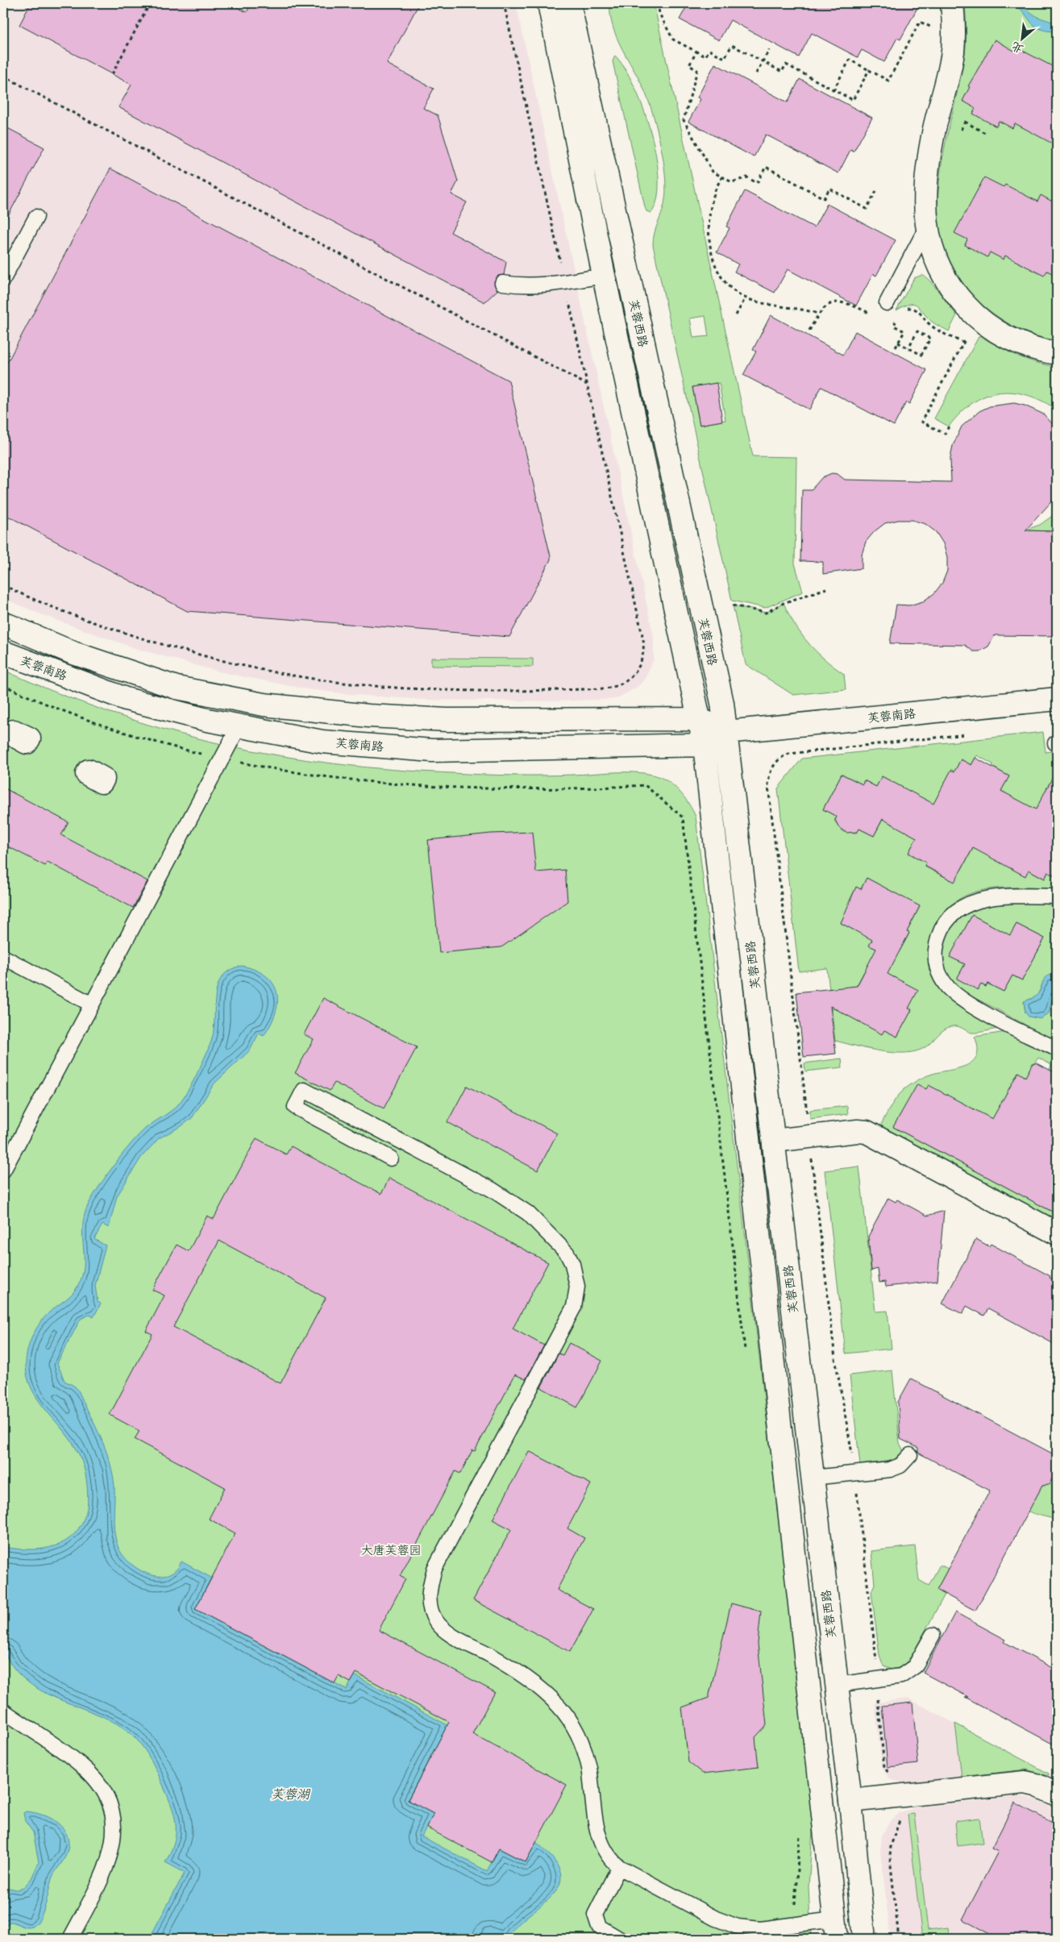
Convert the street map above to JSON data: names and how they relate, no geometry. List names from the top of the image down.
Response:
{
  "streets": {
    "main road": ["芙蓉西路", "芙蓉南路"]
  },
  "crossings": [
    ["芙蓉西路", "芙蓉南路"]
  ],
  "water": ["芙蓉湖"],
  "parks": ["大唐芙蓉园"],
  "north": "bottom left"
}
